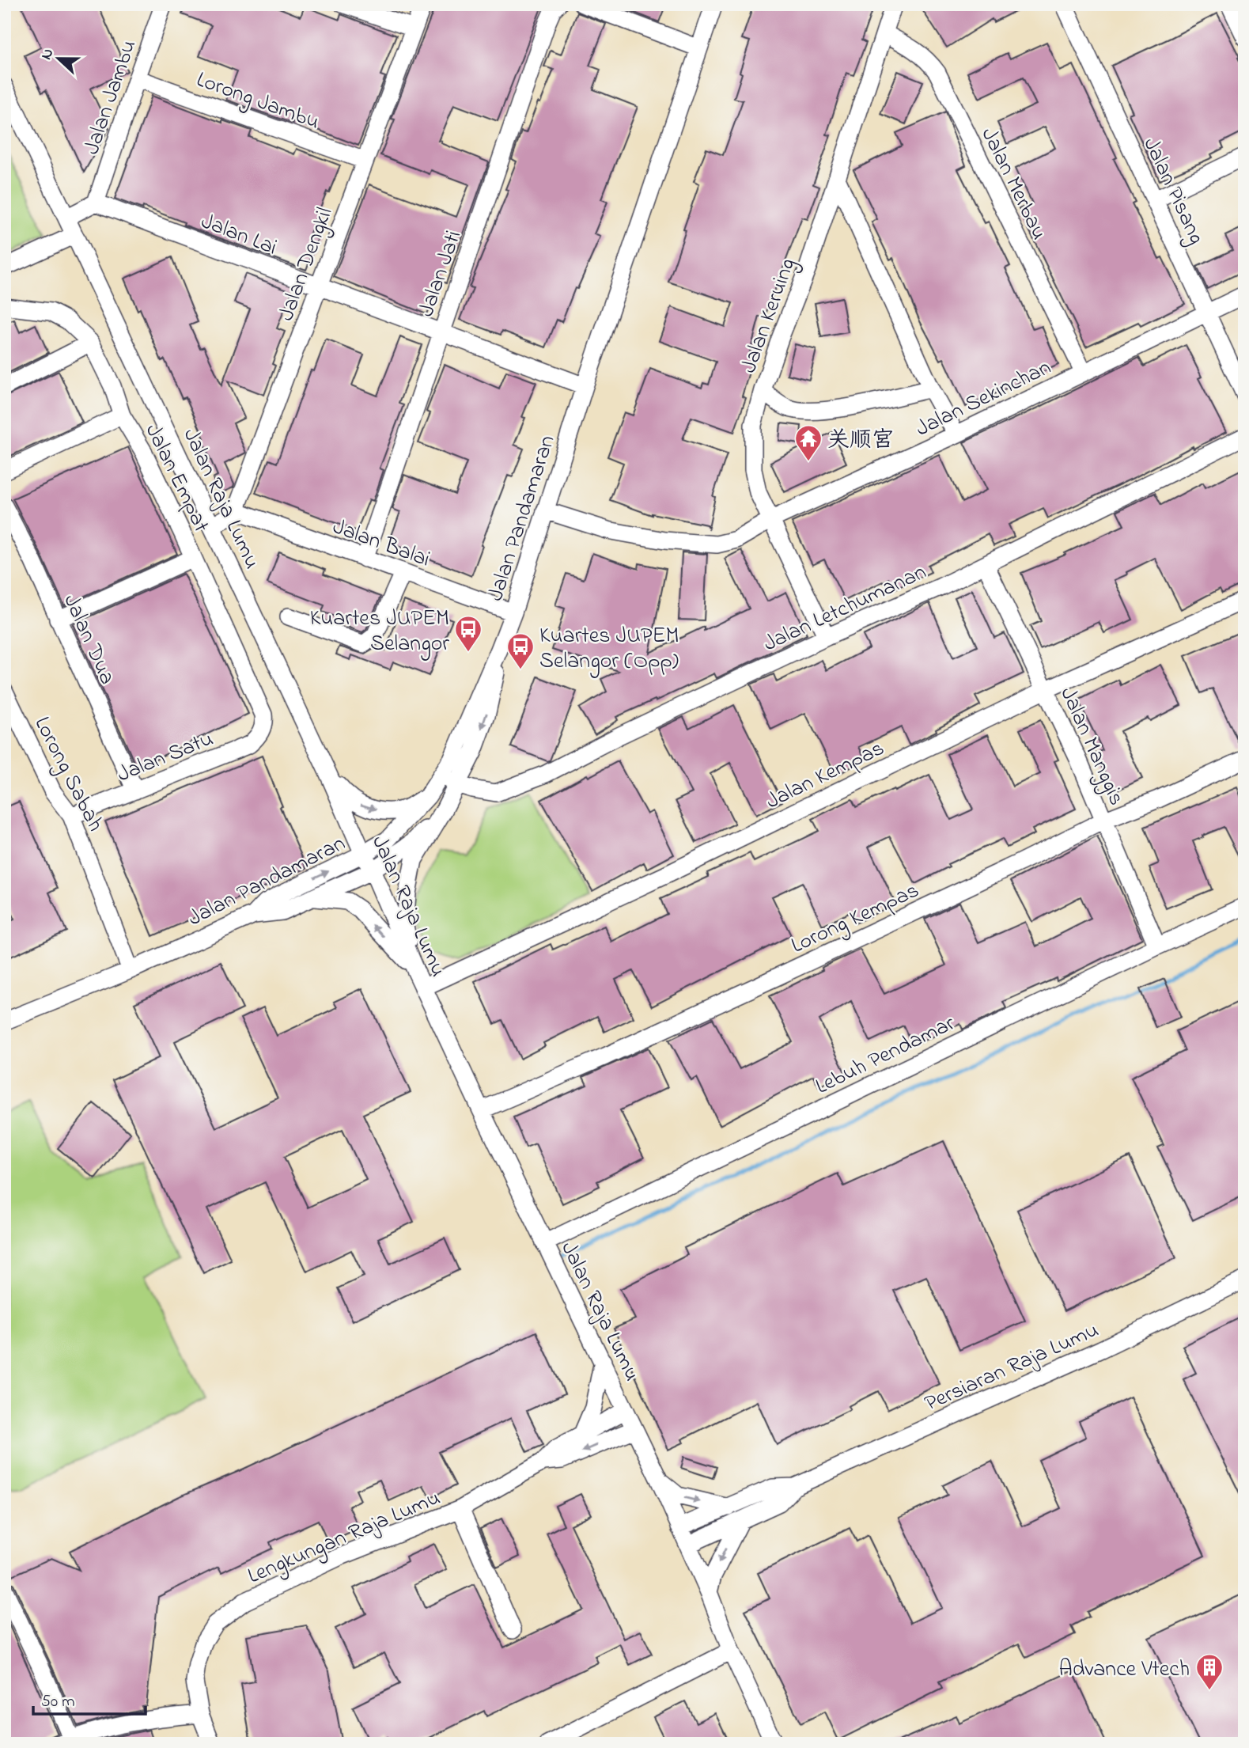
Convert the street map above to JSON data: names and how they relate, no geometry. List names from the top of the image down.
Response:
{
  "streets": {
    "street": [
      "Jalan Jambu",
      "Lorong Jambu",
      "Jalan Merbau",
      "Jalan Pisang",
      "Jalan Lai",
      "Jalan Dengkil",
      "Jalan Jati",
      "Jalan Keruing",
      "Jalan Sekinchan",
      "Jalan Empat",
      "Jalan Raja Lumu",
      "Jalan Pandamaran",
      "Jalan Balai",
      "Jalan Letchumanan",
      "Jalan Dua",
      "Jalan Manggis",
      "Jalan Satu",
      "Lorong Sabah",
      "Jalan Kempas",
      "Lorong Kempas",
      "Lebuh Pendamar",
      "Persiaran Raja Lumu",
      "Lengkungan Raja Lumu"
    ]
  },
  "crossings": [
    ["Jalan Jambu", "Lorong Jambu"],
    ["Jalan Jambu", "Jalan Lai"],
    ["Lorong Jambu", "Jalan Dengkil"],
    ["Jalan Merbau", "Jalan Keruing"],
    ["Jalan Merbau", "Jalan Sekinchan"],
    ["Jalan Pisang", "Jalan Sekinchan"],
    ["Jalan Lai", "Jalan Dengkil"],
    ["Jalan Lai", "Jalan Jati"],
    ["Jalan Lai", "Jalan Pandamaran"],
    ["Jalan Dengkil", "Jalan Balai"],
    ["Jalan Jati", "Jalan Balai"],
    ["Jalan Keruing", "Jalan Sekinchan"],
    ["Jalan Keruing", "Jalan Letchumanan"],
    ["Jalan Sekinchan", "Jalan Pandamaran"],
    ["Jalan Empat", "Jalan Satu"],
    ["Jalan Raja Lumu", "Jalan Pandamaran"],
    ["Jalan Raja Lumu", "Jalan Kempas"],
    ["Jalan Raja Lumu", "Lorong Kempas"],
    ["Jalan Raja Lumu", "Lebuh Pendamar"],
    ["Jalan Raja Lumu", "Persiaran Raja Lumu"],
    ["Jalan Raja Lumu", "Lengkungan Raja Lumu"],
    ["Jalan Pandamaran", "Jalan Balai"],
    ["Jalan Pandamaran", "Jalan Letchumanan"],
    ["Jalan Pandamaran", "Lorong Sabah"],
    ["Jalan Letchumanan", "Jalan Manggis"],
    ["Jalan Dua", "Jalan Satu"],
    ["Jalan Manggis", "Jalan Kempas"],
    ["Jalan Manggis", "Lorong Kempas"],
    ["Jalan Manggis", "Lebuh Pendamar"],
    ["Jalan Satu", "Lorong Sabah"]
  ],
  "places": {
    "temple": ["关顺宫"],
    "bus stop": ["Kuartes JUPEM Selangor", "Kuartes JUPEM Selangor (Opp)"],
    "building": ["Advance Vtech"]
  },
  "scale_bar": "50 m",
  "north": "left"
}
